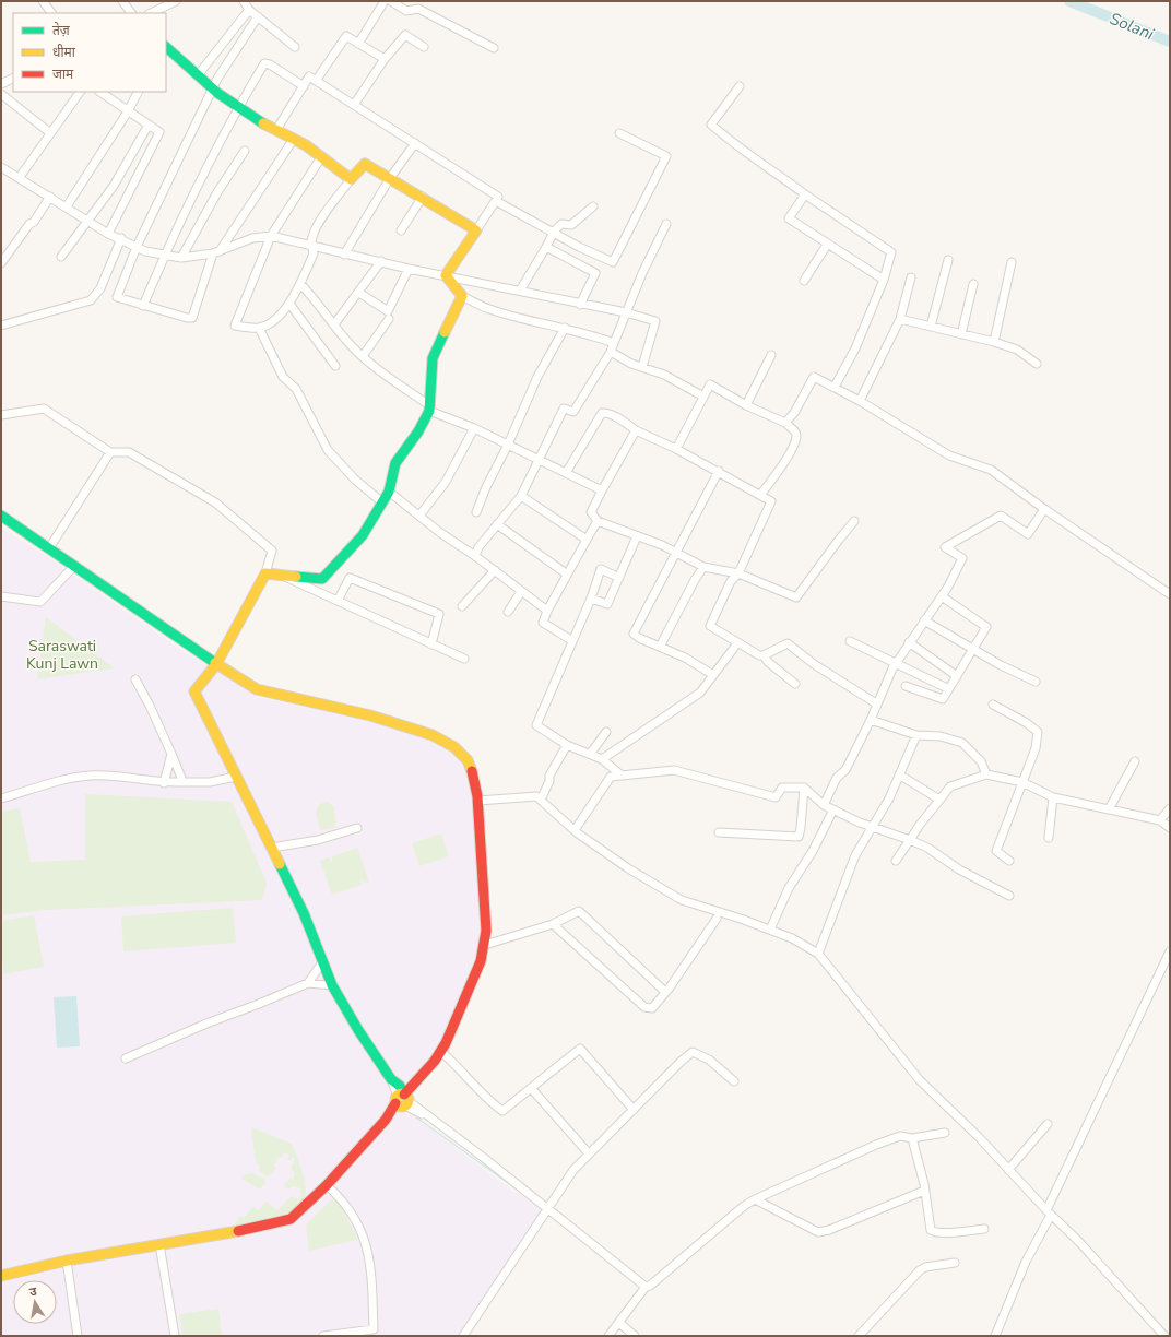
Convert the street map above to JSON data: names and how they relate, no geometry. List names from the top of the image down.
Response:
{
  "water": ["Solani"],
  "parks": ["Saraswati Kunj Lawn"],
  "legend": ["तेज़", "धीमा", "जाम"],
  "north": "top"
}
